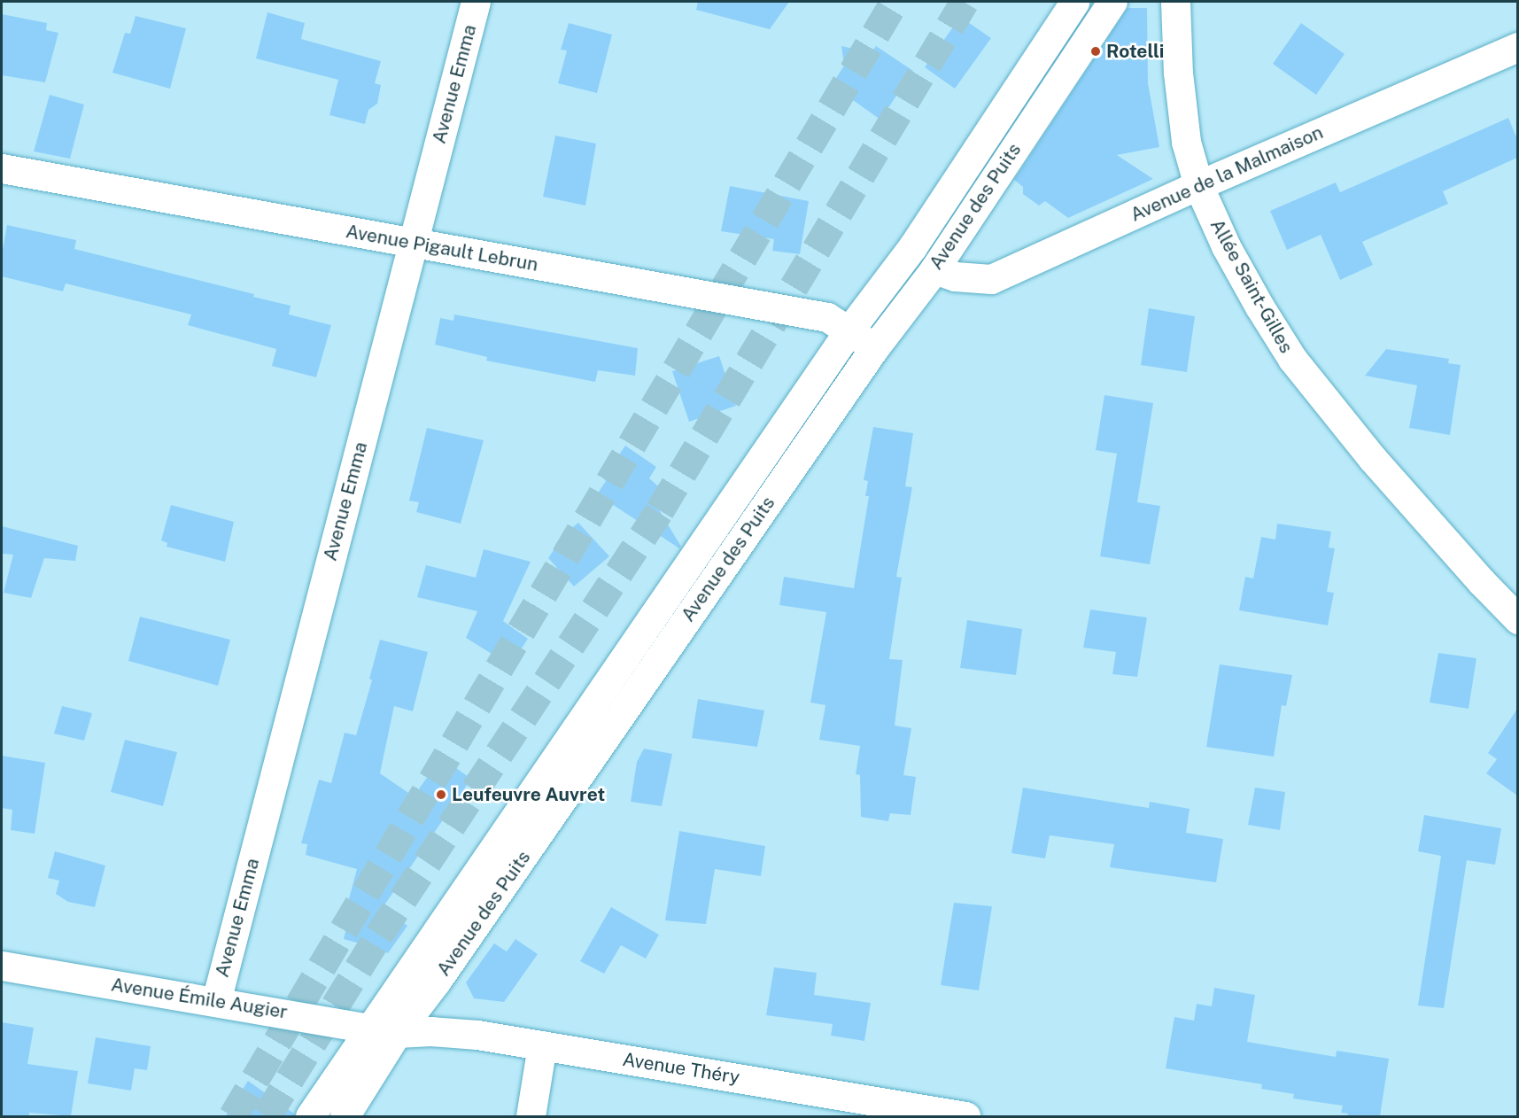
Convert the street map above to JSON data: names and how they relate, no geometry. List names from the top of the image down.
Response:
{
  "streets": {
    "street": [
      "Avenue Emma",
      "Avenue de la Malmaison",
      "Avenue des Puits",
      "Avenue Pigault Lebrun",
      "Allée Saint-Gilles",
      "Avenue Émile Augier",
      "Avenue Théry"
    ]
  },
  "crossings": [
    ["Avenue Emma", "Avenue Pigault Lebrun"],
    ["Avenue Emma", "Avenue Émile Augier"],
    ["Avenue de la Malmaison", "Avenue des Puits"],
    ["Avenue de la Malmaison", "Allée Saint-Gilles"],
    ["Avenue des Puits", "Avenue Pigault Lebrun"],
    ["Avenue des Puits", "Avenue Émile Augier"],
    ["Avenue des Puits", "Avenue Théry"],
    ["Avenue Émile Augier", "Avenue Théry"]
  ],
  "places": ["Rotelli", "Leufeuvre Auvret"]
}
